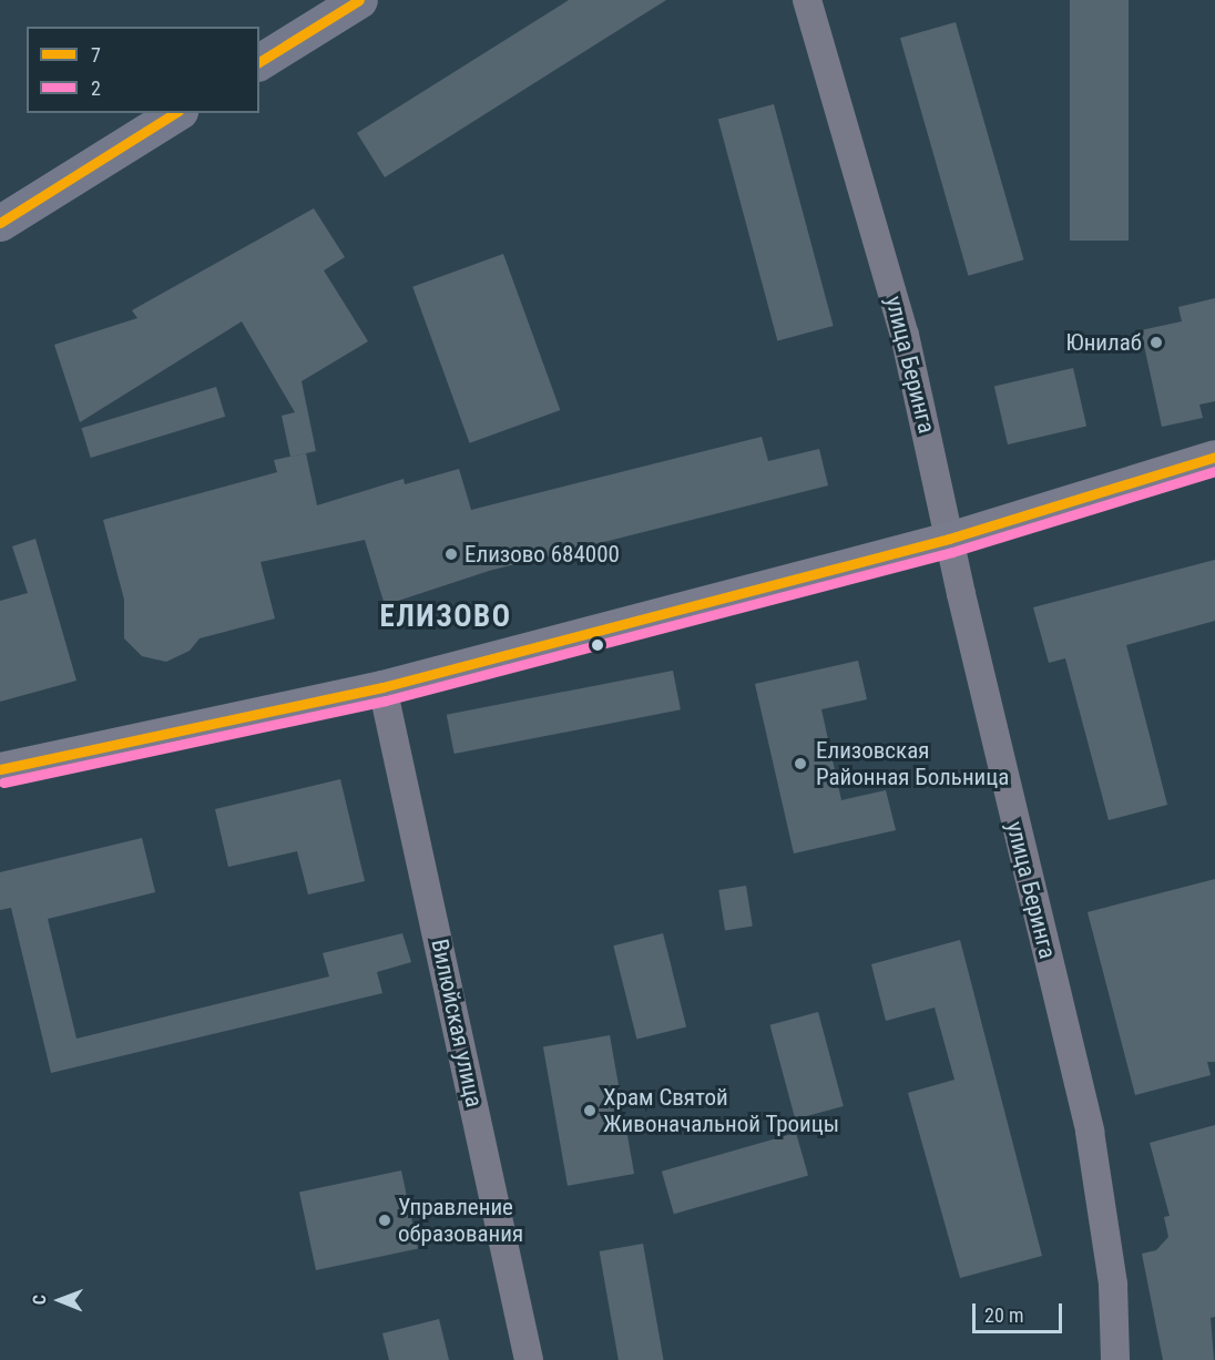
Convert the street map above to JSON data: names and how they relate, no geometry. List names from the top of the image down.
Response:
{
  "streets": {
    "street": ["улица Беринга", "Вилюйская улица"]
  },
  "districts": ["ЕЛИЗОВО"],
  "places": [
    "Юнилаб",
    "Елизово 684000",
    "Елизовская Районная Больница",
    "Храм Святой Живоначальной Троицы",
    "Управление образования"
  ],
  "lines": ["transit line 7", "transit line 2"],
  "legend": ["7", "2"],
  "scale_bar": "20 m",
  "north": "left"
}
